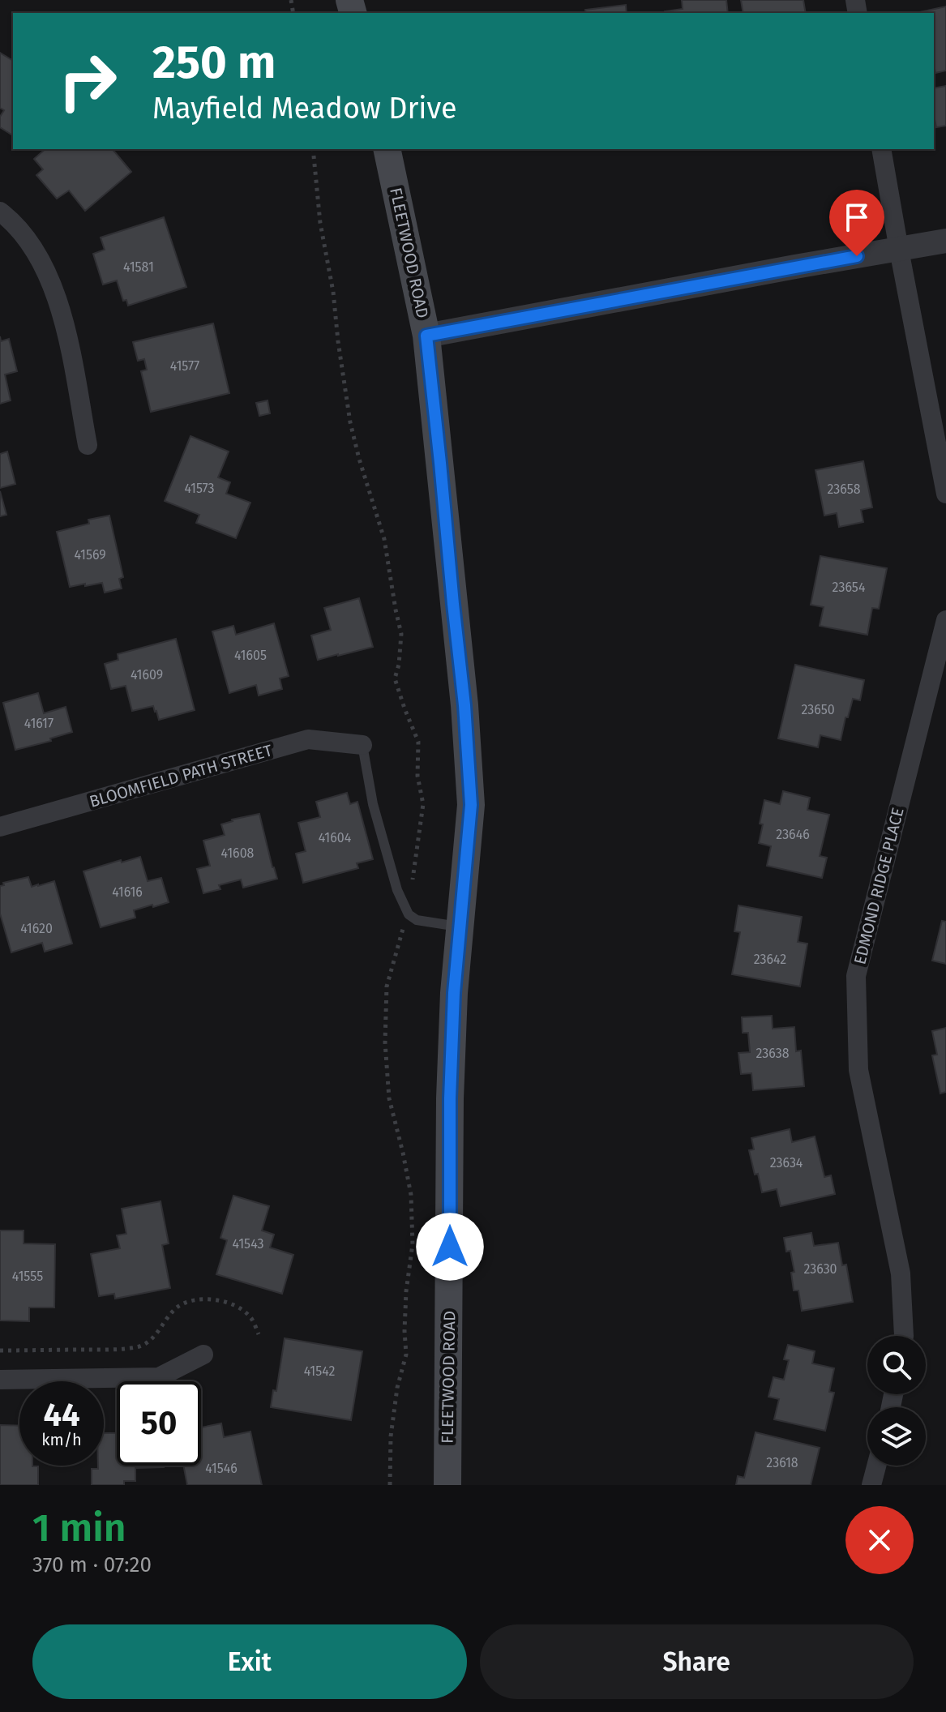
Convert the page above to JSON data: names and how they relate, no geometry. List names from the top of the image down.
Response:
{
  "streets": {
    "main road": ["FLEETWOOD ROAD"],
    "street": ["BLOOMFIELD PATH STREET", "EDMOND RIDGE PLACE"]
  },
  "house_numbers": [
    "41581",
    "41577",
    "41573",
    "23658",
    "41569",
    "23654",
    "41605",
    "41609",
    "23650",
    "41617",
    "23646",
    "41604",
    "41608",
    "41616",
    "41620",
    "23642",
    "23638",
    "23634",
    "41543",
    "23630",
    "41555",
    "41542",
    "23618",
    "41546"
  ],
  "page": {
    "turn": ["250 m", "Mayfield Meadow Drive"],
    "speed": "44 km/h",
    "limit": "50",
    "heading": ["1 min", "370 m · 07:20"],
    "buttons": ["Exit", "Share"]
  }
}
